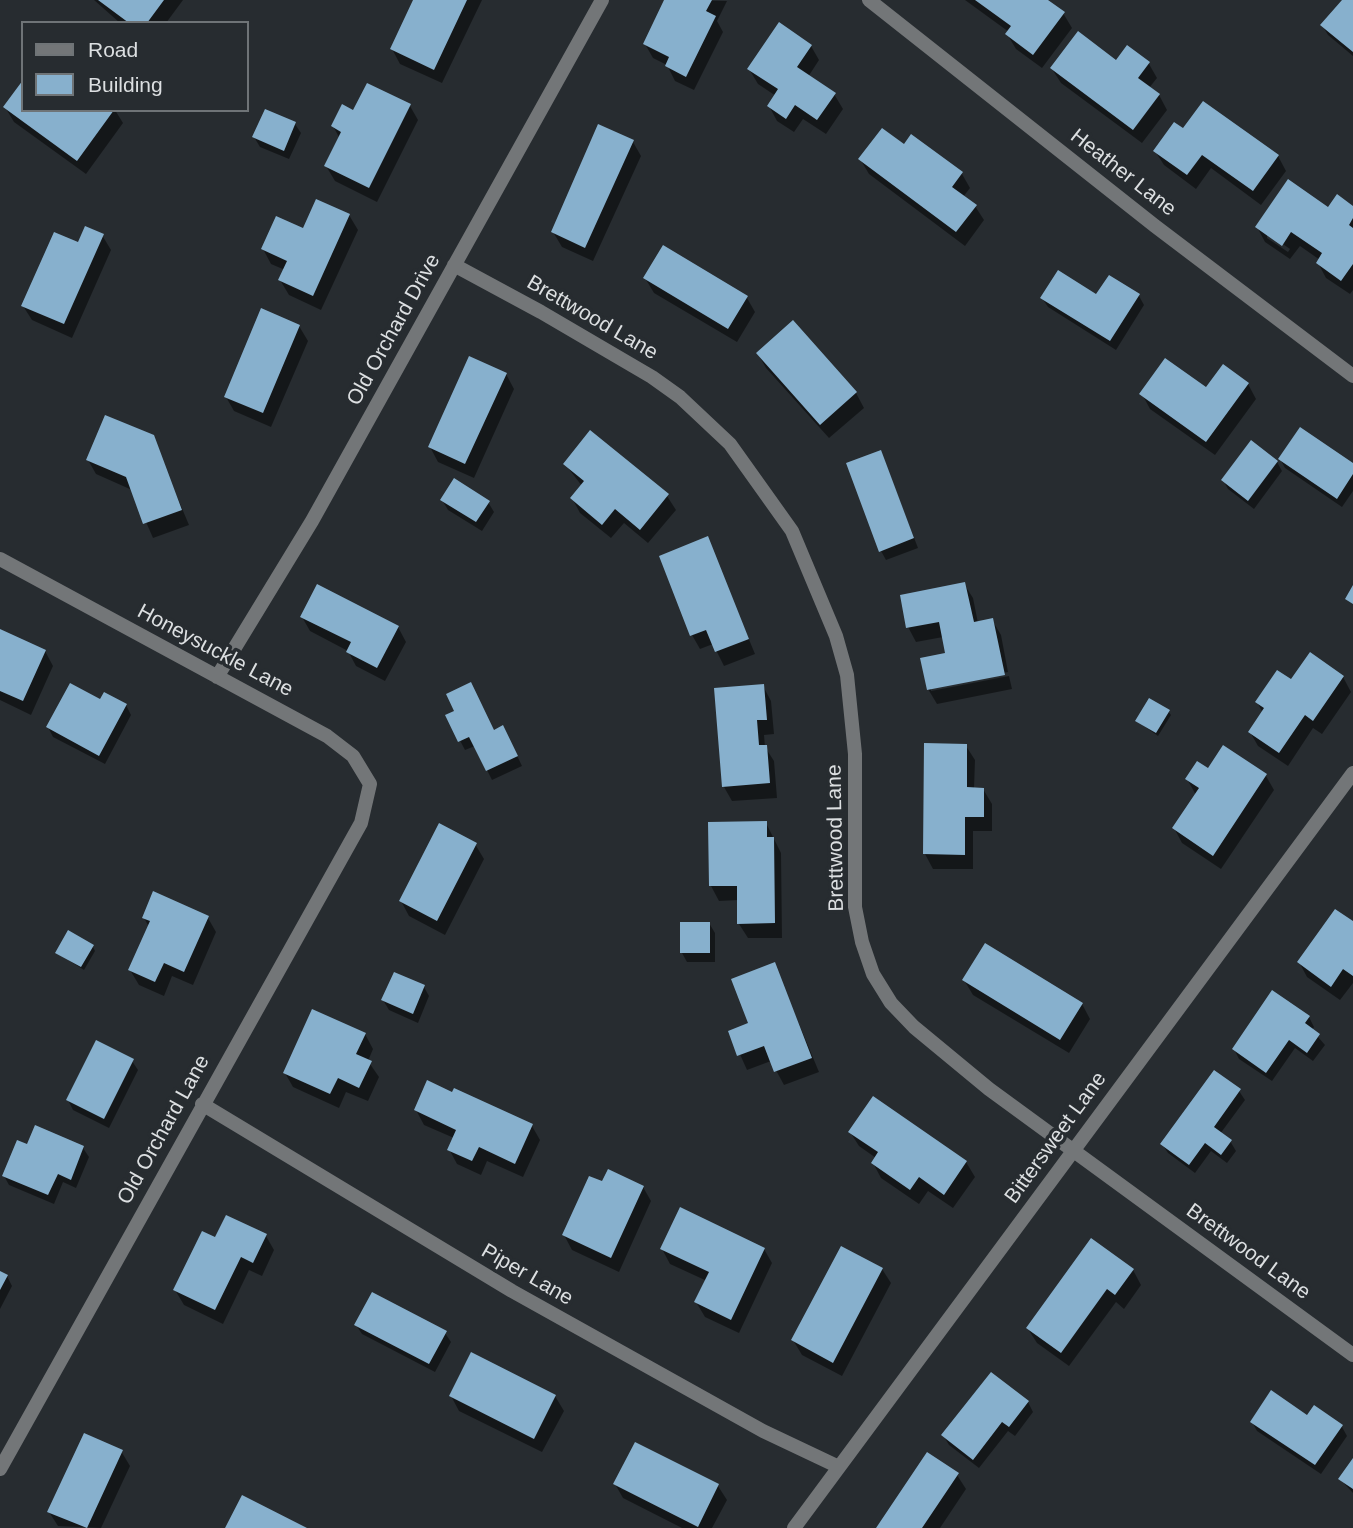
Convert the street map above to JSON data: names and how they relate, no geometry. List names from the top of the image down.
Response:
{
  "streets": {
    "street": [
      "Heather Lane",
      "Brettwood Lane",
      "Old Orchard Drive",
      "Honeysuckle Lane",
      "Old Orchard Lane",
      "Bittersweet Lane",
      "Piper Lane"
    ]
  },
  "crossings": [
    ["Brettwood Lane", "Old Orchard Drive"],
    ["Brettwood Lane", "Bittersweet Lane"],
    ["Old Orchard Drive", "Honeysuckle Lane"],
    ["Honeysuckle Lane", "Old Orchard Lane"],
    ["Old Orchard Lane", "Piper Lane"],
    ["Bittersweet Lane", "Piper Lane"]
  ],
  "legend": ["Road", "Building"]
}
